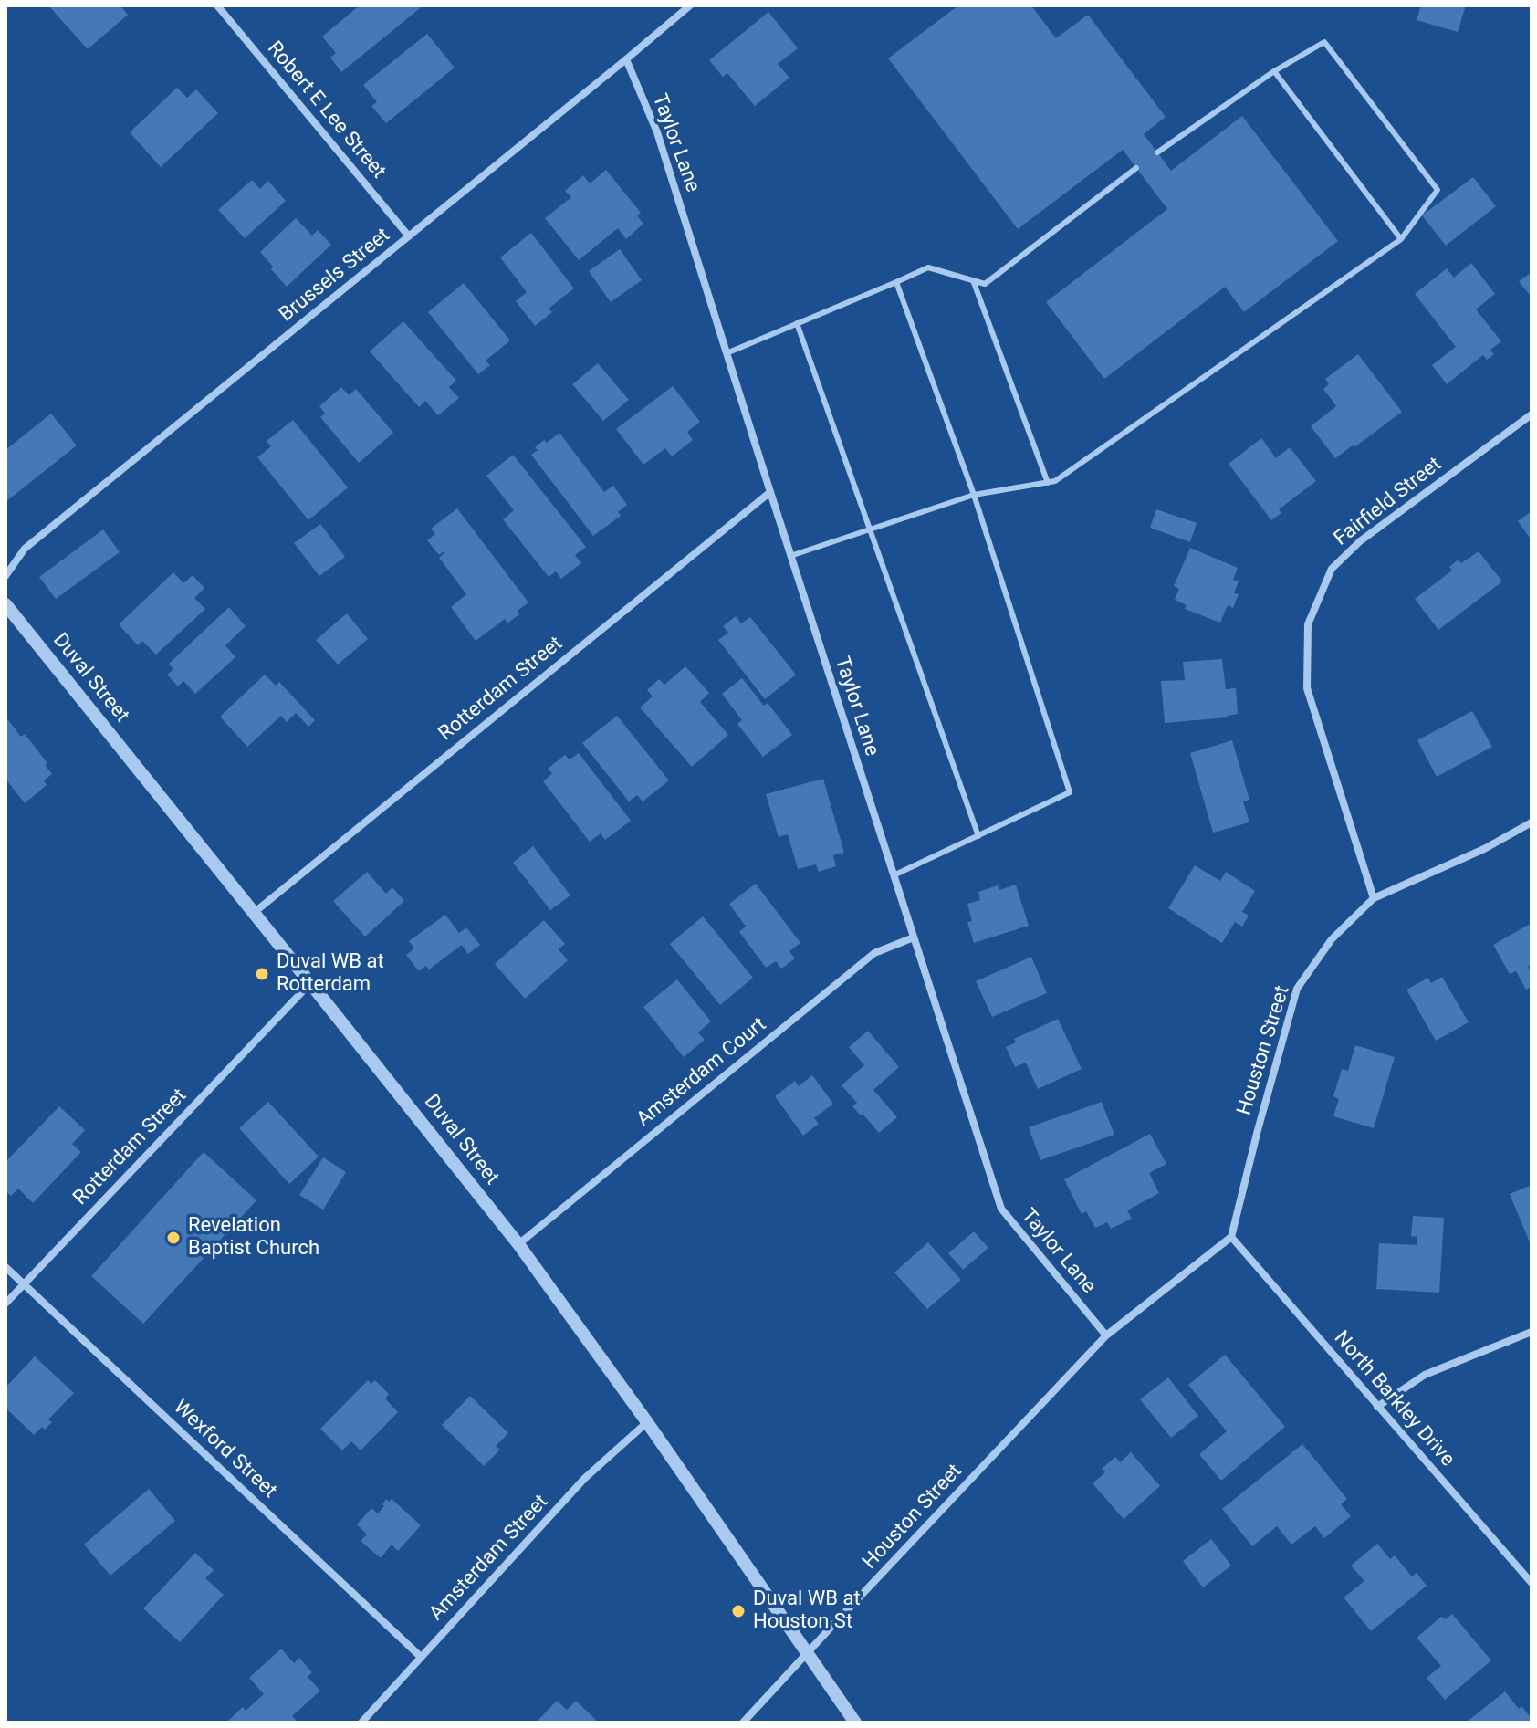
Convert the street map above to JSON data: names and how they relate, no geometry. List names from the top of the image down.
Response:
{
  "streets": {
    "street": [
      "Robert E Lee Street",
      "Taylor Lane",
      "Brussels Street",
      "Fairfield Street",
      "Duval Street",
      "Rotterdam Street",
      "Houston Street",
      "Amsterdam Court",
      "North Barkley Drive",
      "Wexford Street",
      "Amsterdam Street"
    ]
  },
  "crossings": [
    ["Robert E Lee Street", "Brussels Street"],
    ["Taylor Lane", "Brussels Street"],
    ["Taylor Lane", "Rotterdam Street"],
    ["Taylor Lane", "Houston Street"],
    ["Taylor Lane", "Amsterdam Court"],
    ["Fairfield Street", "Houston Street"],
    ["Duval Street", "Rotterdam Street"],
    ["Duval Street", "Houston Street"],
    ["Duval Street", "Amsterdam Court"],
    ["Duval Street", "Amsterdam Street"],
    ["Rotterdam Street", "Wexford Street"],
    ["Houston Street", "North Barkley Drive"],
    ["Wexford Street", "Amsterdam Street"]
  ],
  "places": ["Duval WB at Rotterdam", "Revelation Baptist Church", "Duval WB at Houston St"]
}
